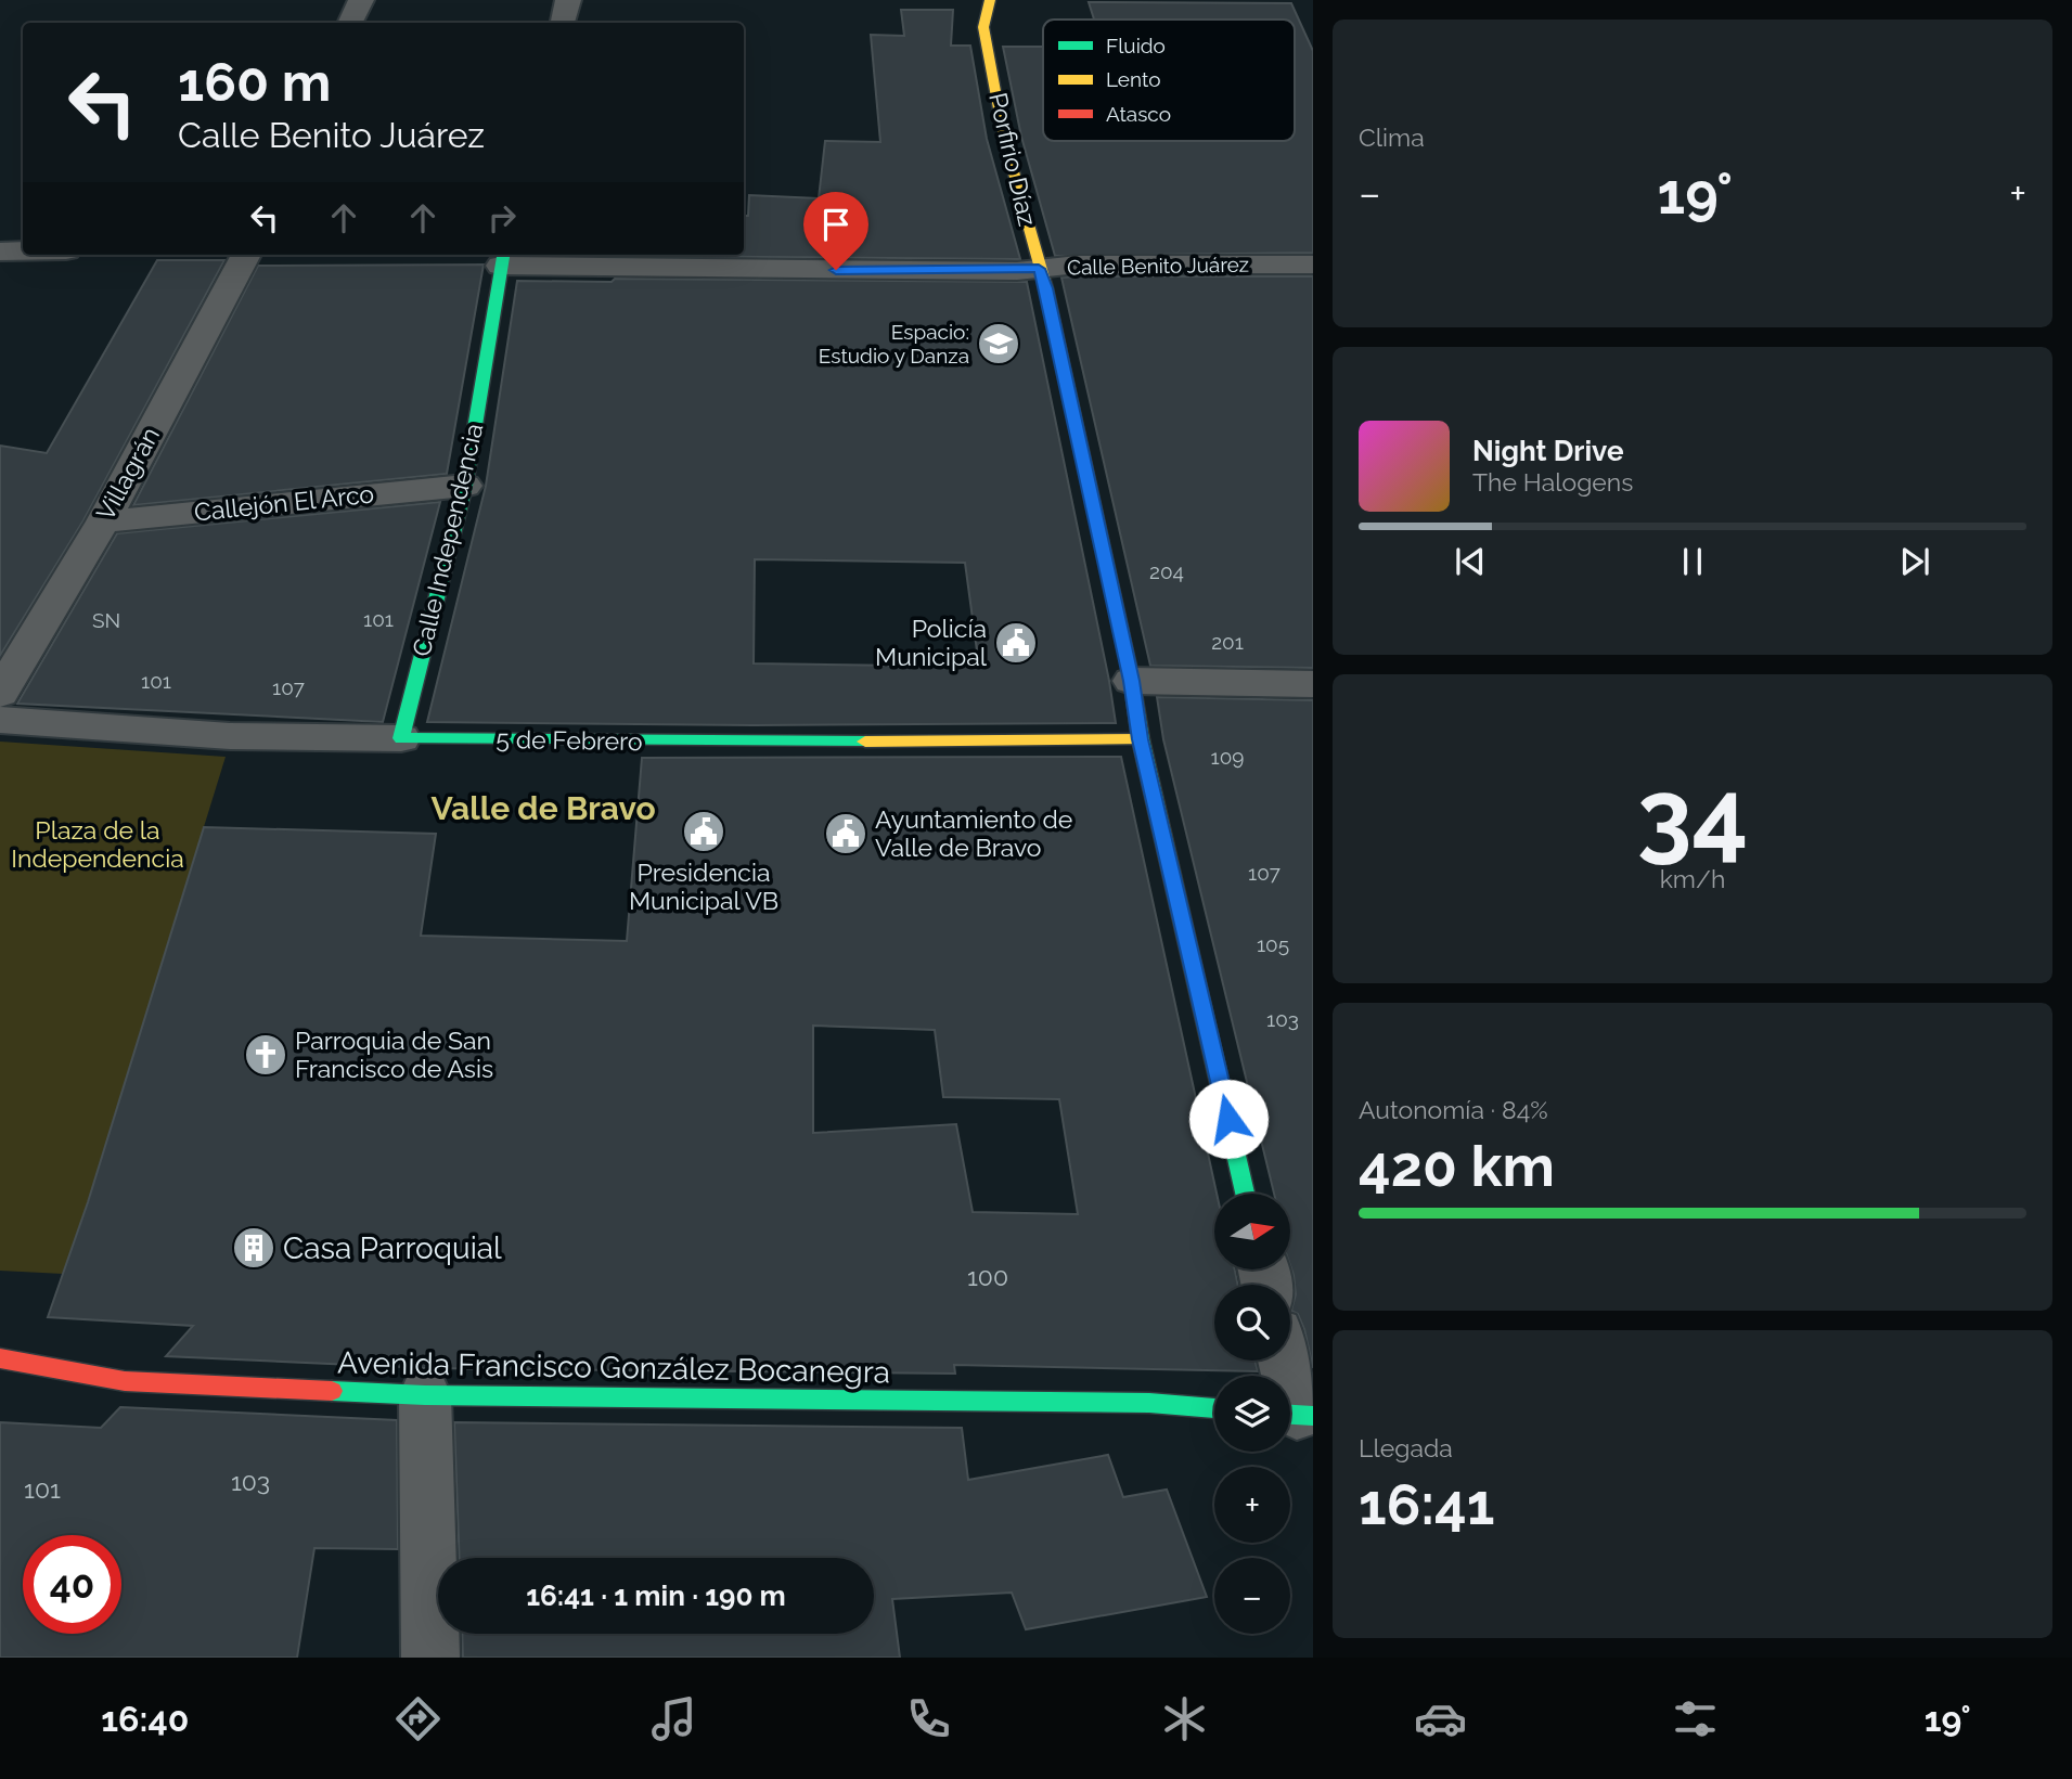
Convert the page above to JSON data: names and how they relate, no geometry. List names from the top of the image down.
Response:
{
  "streets": {
    "street": [
      "Porfirio Díaz",
      "Calle Benito Juárez",
      "Villagrán",
      "Callejón El Arco",
      "Calle Independencia",
      "5 de Febrero",
      "Avenida Francisco González Bocanegra"
    ]
  },
  "crossings": [
    ["Porfirio Díaz", "Calle Benito Juárez"],
    ["Porfirio Díaz", "5 de Febrero"],
    ["Calle Benito Juárez", "Calle Independencia"],
    ["Villagrán", "Callejón El Arco"],
    ["Callejón El Arco", "Calle Independencia"],
    ["Calle Independencia", "5 de Febrero"]
  ],
  "districts": ["Valle de Bravo"],
  "parks": ["Plaza de la Independencia"],
  "places": {
    "school or university": ["Espacio: Estudio y Danza"],
    "public building": ["Policía Municipal", "Presidencia Municipal VB", "Ayuntamiento de Valle de Bravo"],
    "church": ["Parroquia de San Francisco de Asis"],
    "building": ["Casa Parroquial"]
  },
  "house_numbers": [
    "204",
    "101",
    "SN",
    "201",
    "101",
    "107",
    "109",
    "107",
    "105",
    "103",
    "100",
    "103",
    "101"
  ],
  "legend": ["Fluido", "Lento", "Atasco"],
  "north": "right",
  "page": {
    "tile": [
      "Clima",
      ["34", "km/h"],
      ["Autonomía · 84%", "420 km"],
      ["Llegada", "16:41"]
    ],
    "turn": ["160 m", "Calle Benito Juárez"],
    "heat": ["−", "19°", "+"],
    "song": ["Night Drive", "The Halogens"],
    "map_buttons": ["+", "−"],
    "limit": "40",
    "trip": "16:41 · 1 min · 190 m",
    "tabs": ["16:40", "19°"]
  }
}
